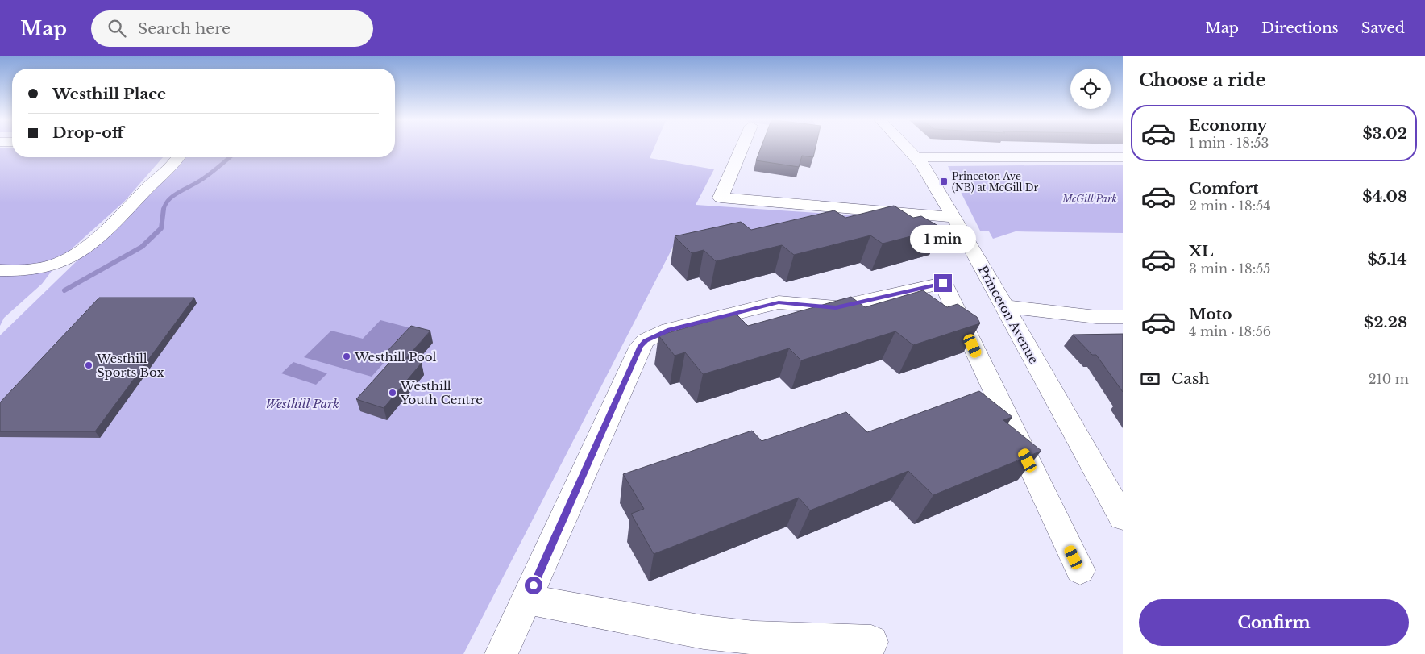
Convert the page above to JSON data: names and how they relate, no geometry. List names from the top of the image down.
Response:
{
  "streets": {
    "street": ["Princeton Avenue"]
  },
  "parks": ["McGill Park", "Westhill Park"],
  "places": {
    "transit": ["Princeton Ave (NB) at McGill Dr"],
    "other": ["Westhill Pool", "Westhill Sports Box", "Westhill Youth Centre"]
  },
  "page": {
    "header": "Map",
    "search": "Search here",
    "nav": ["Map", "Directions", "Saved"],
    "heading": "Choose a ride",
    "banner": ["Westhill Place", "Drop-off"],
    "list": [
      {
        "name": "Economy",
        "note": "1 min · 18:53",
        "value": "$3.02"
      },
      {
        "name": "Comfort",
        "note": "2 min · 18:54",
        "value": "$4.08"
      },
      {
        "name": "XL",
        "note": "3 min · 18:55",
        "value": "$5.14"
      },
      {
        "name": "Moto",
        "note": "4 min · 18:56",
        "value": "$2.28"
      }
    ],
    "bubble": "1 min",
    "pay": ["Cash", "210 m"],
    "buttons": "Confirm"
  }
}
